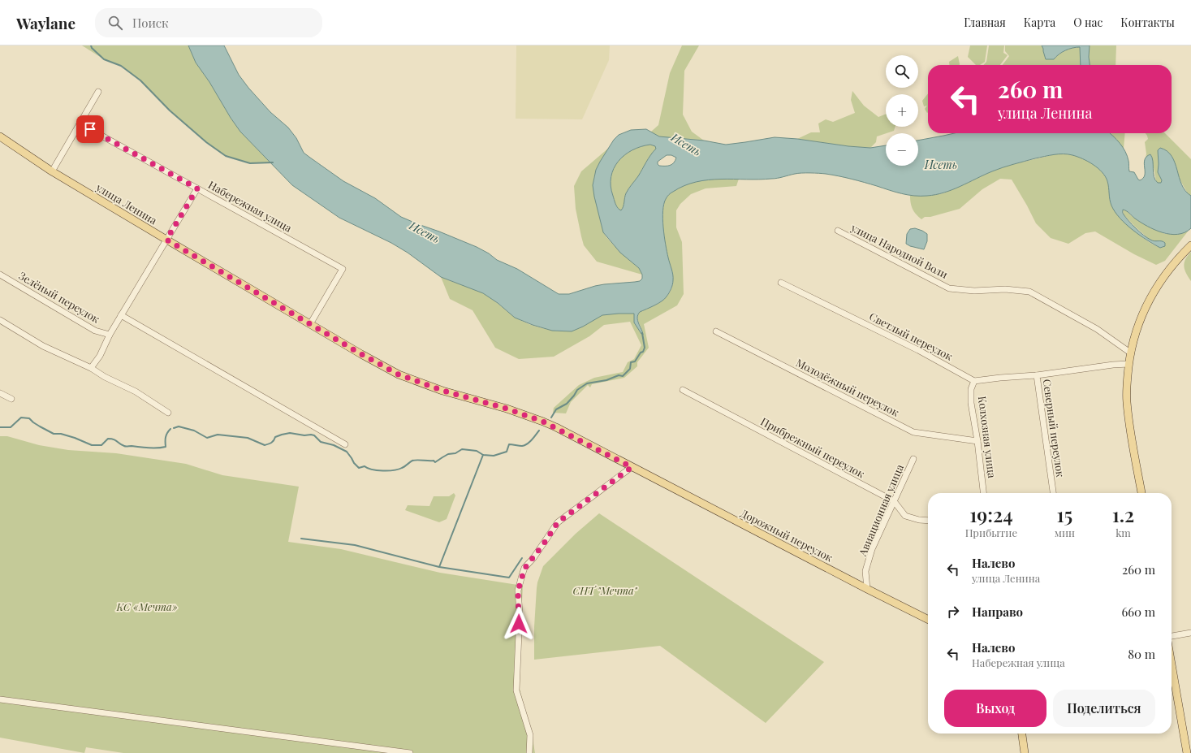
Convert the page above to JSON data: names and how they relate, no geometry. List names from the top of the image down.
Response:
{
  "streets": {
    "main road": ["улица Ленина", "Дорожный переулок"],
    "street": [
      "Набережная улица",
      "улица Народной Воли",
      "Зелёный переулок",
      "Светлый переулок",
      "Молодёжный переулок",
      "Северный переулок",
      "Колхозная улица",
      "Прибрежный переулок",
      "Авиационная улица"
    ]
  },
  "crossings": [
    ["улица Ленина", "Набережная улица"],
    ["улица Ленина", "Дорожный переулок"],
    ["Светлый переулок", "Колхозная улица"],
    ["Молодёжный переулок", "Колхозная улица"],
    ["Прибрежный переулок", "Авиационная улица"],
    ["Авиационная улица", "Дорожный переулок"]
  ],
  "water": ["Исеть"],
  "parks": ["СНТ \"Мечта\"", "КС «Мечта»"],
  "page": {
    "header": "Waylane",
    "search": "Поиск",
    "nav": [
      "Главная",
      "Карта",
      "О нас",
      "Контакты"
    ],
    "map_buttons": ["+", "−"],
    "turn": ["260 m", "улица Ленина"],
    "eta": [
      "19:24",
      "Прибытие",
      "15",
      "мин",
      "1.2",
      "km"
    ],
    "list": [
      {
        "name": "Налево",
        "note": "улица Ленина",
        "value": "260 m"
      },
      {
        "name": "Направо",
        "value": "660 m"
      },
      {
        "name": "Налево",
        "note": "Набережная улица",
        "value": "80 m"
      }
    ],
    "buttons": ["Выход", "Поделиться"]
  }
}
